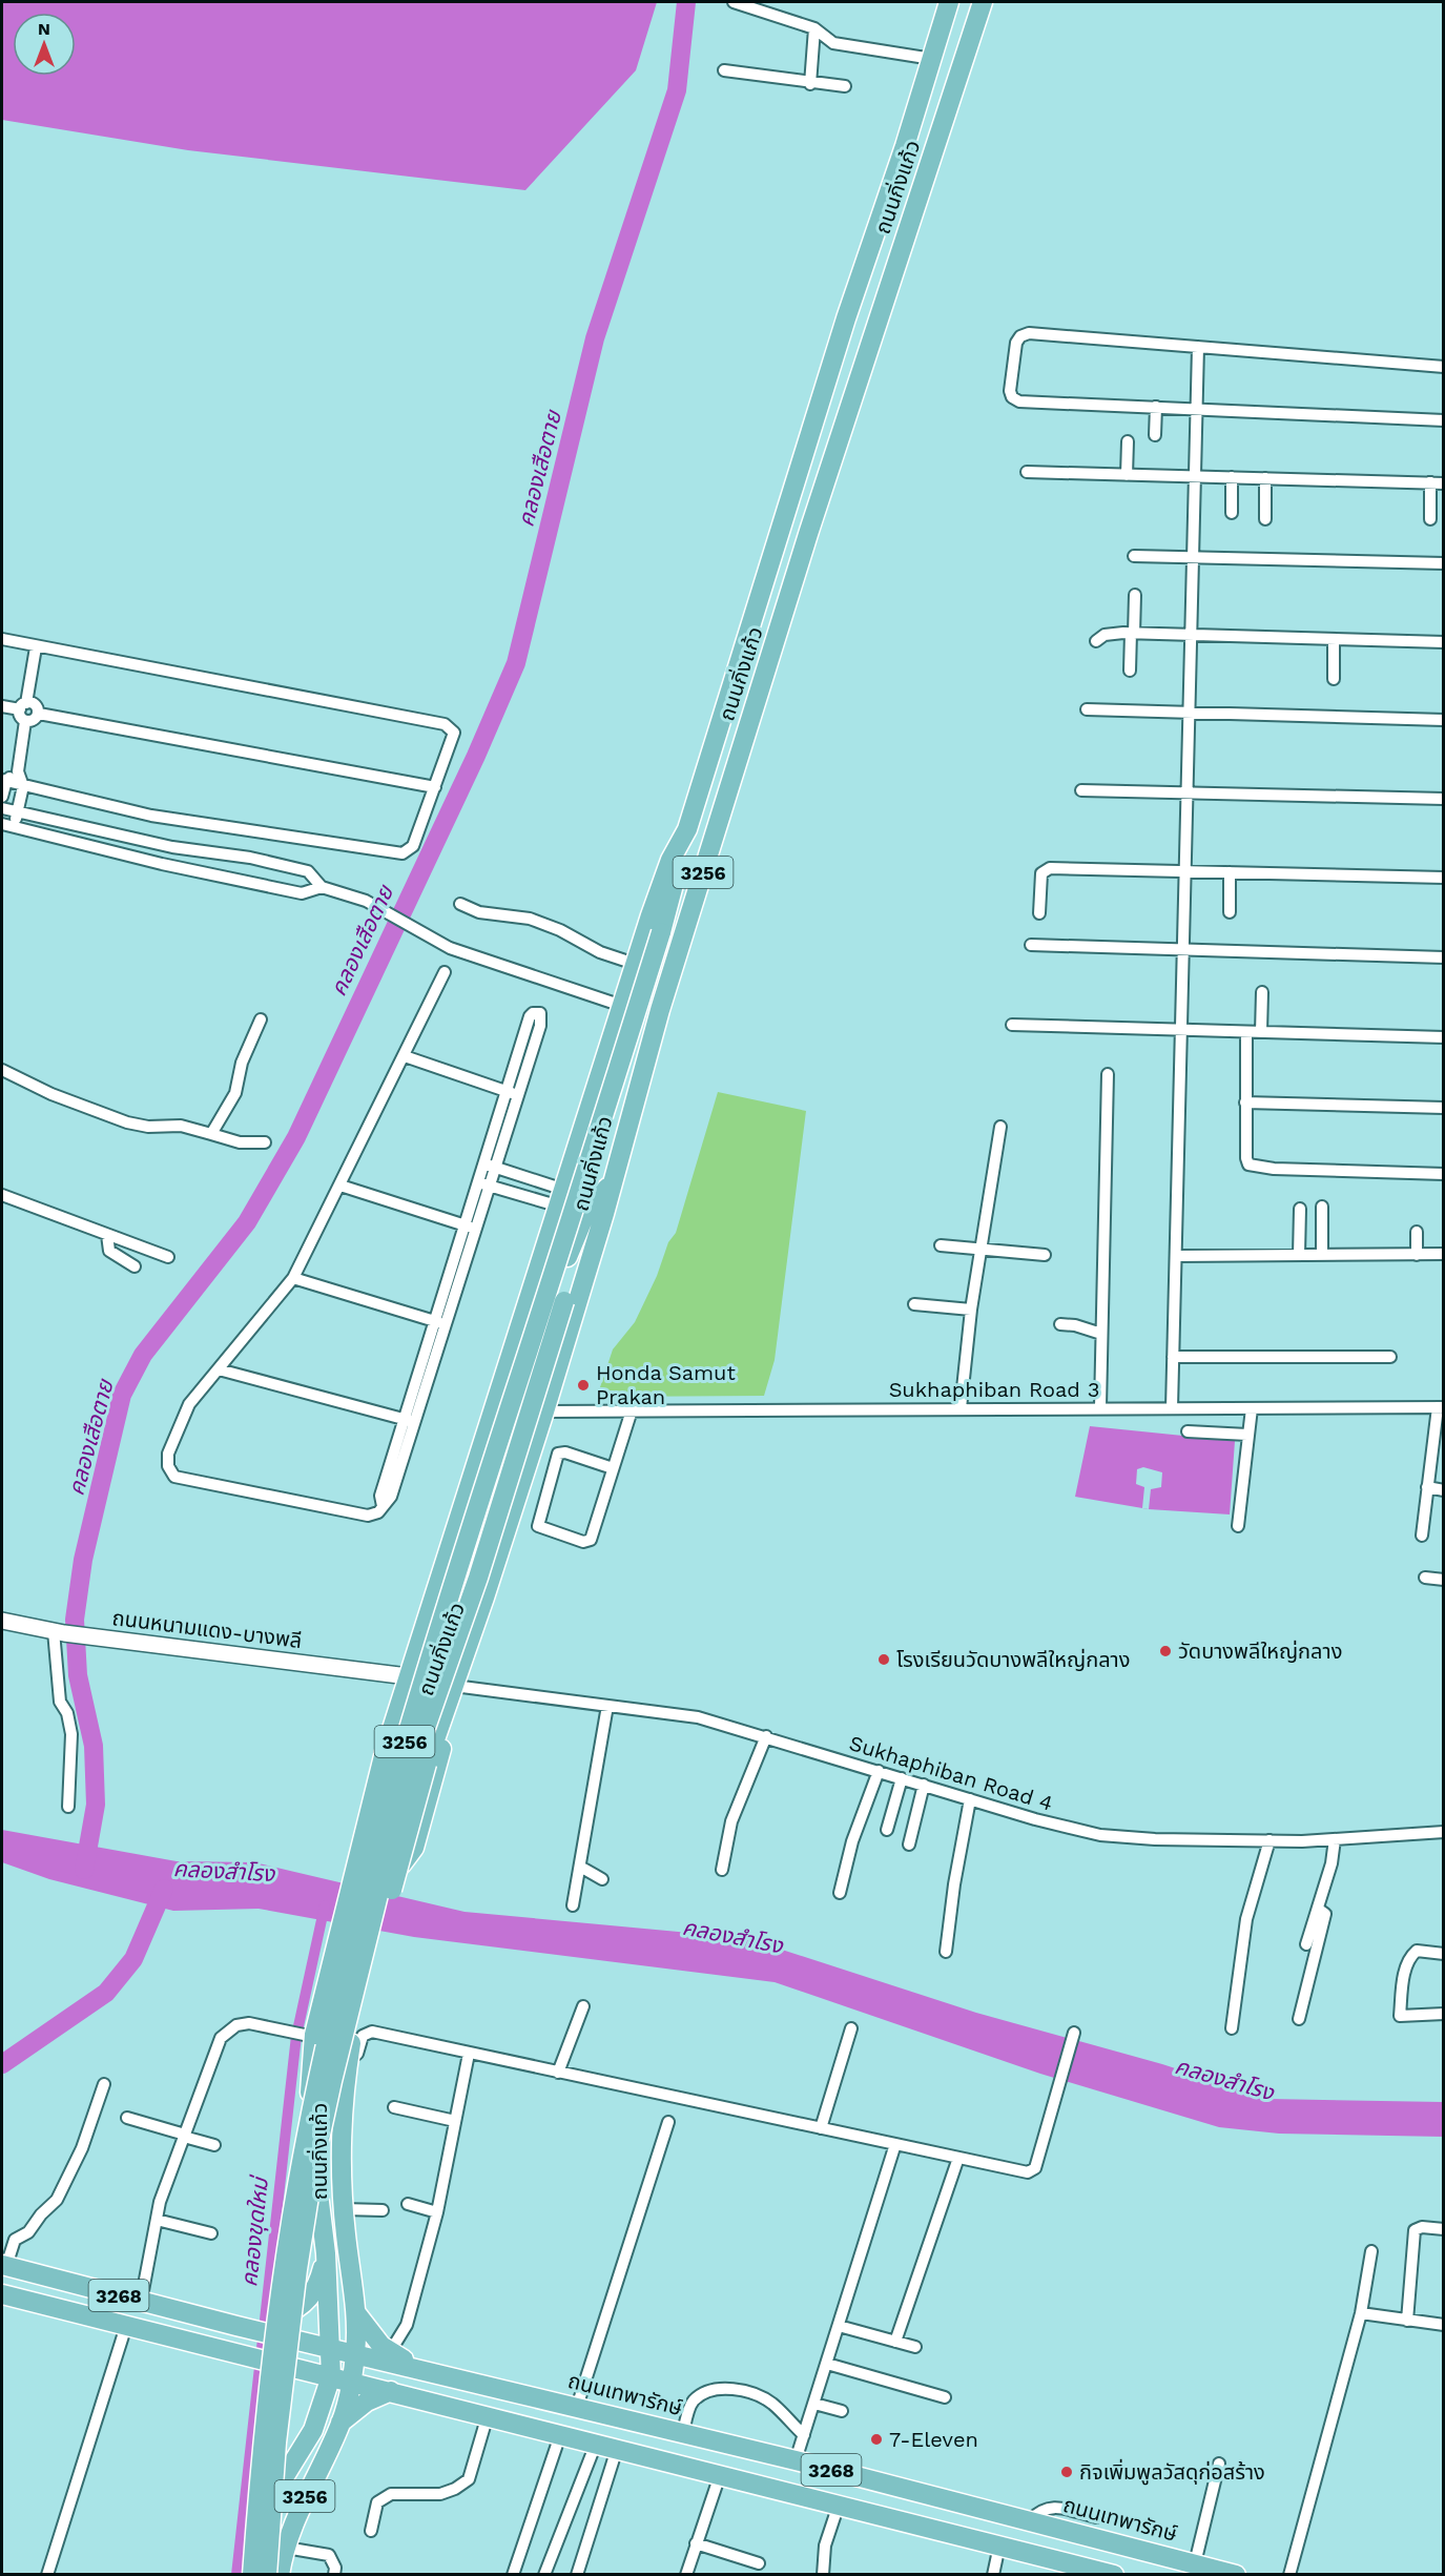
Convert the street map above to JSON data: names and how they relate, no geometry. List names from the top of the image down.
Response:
{
  "streets": {
    "main road": [
      "ถนนกิ่งแก้ว",
      "3256",
      "ถนนหนามแดง-บางพลี",
      "3268",
      "ถนนเทพารักษ์"
    ],
    "street": ["Sukhaphiban Road 3", "Sukhaphiban Road 4"]
  },
  "crossings": [
    ["ถนนกิ่งแก้ว", "3256"],
    ["ถนนกิ่งแก้ว", "Sukhaphiban Road 3"],
    ["ถนนกิ่งแก้ว", "ถนนหนามแดง-บางพลี"],
    ["ถนนกิ่งแก้ว", "Sukhaphiban Road 4"],
    ["ถนนกิ่งแก้ว", "ถนนเทพารักษ์"],
    ["3256", "3268"],
    ["3256", "ถนนเทพารักษ์"]
  ],
  "water": ["คลองเสือตาย", "คลองสำโรง", "คลองขุดใหม่"],
  "places": [
    "Honda Samut Prakan",
    "วัดบางพลีใหญ่กลาง",
    "โรงเรียนวัดบางพลีใหญ่กลาง",
    "7-Eleven",
    "กิจเพิ่มพูลวัสดุก่อสร้าง"
  ],
  "north": "top"
}
